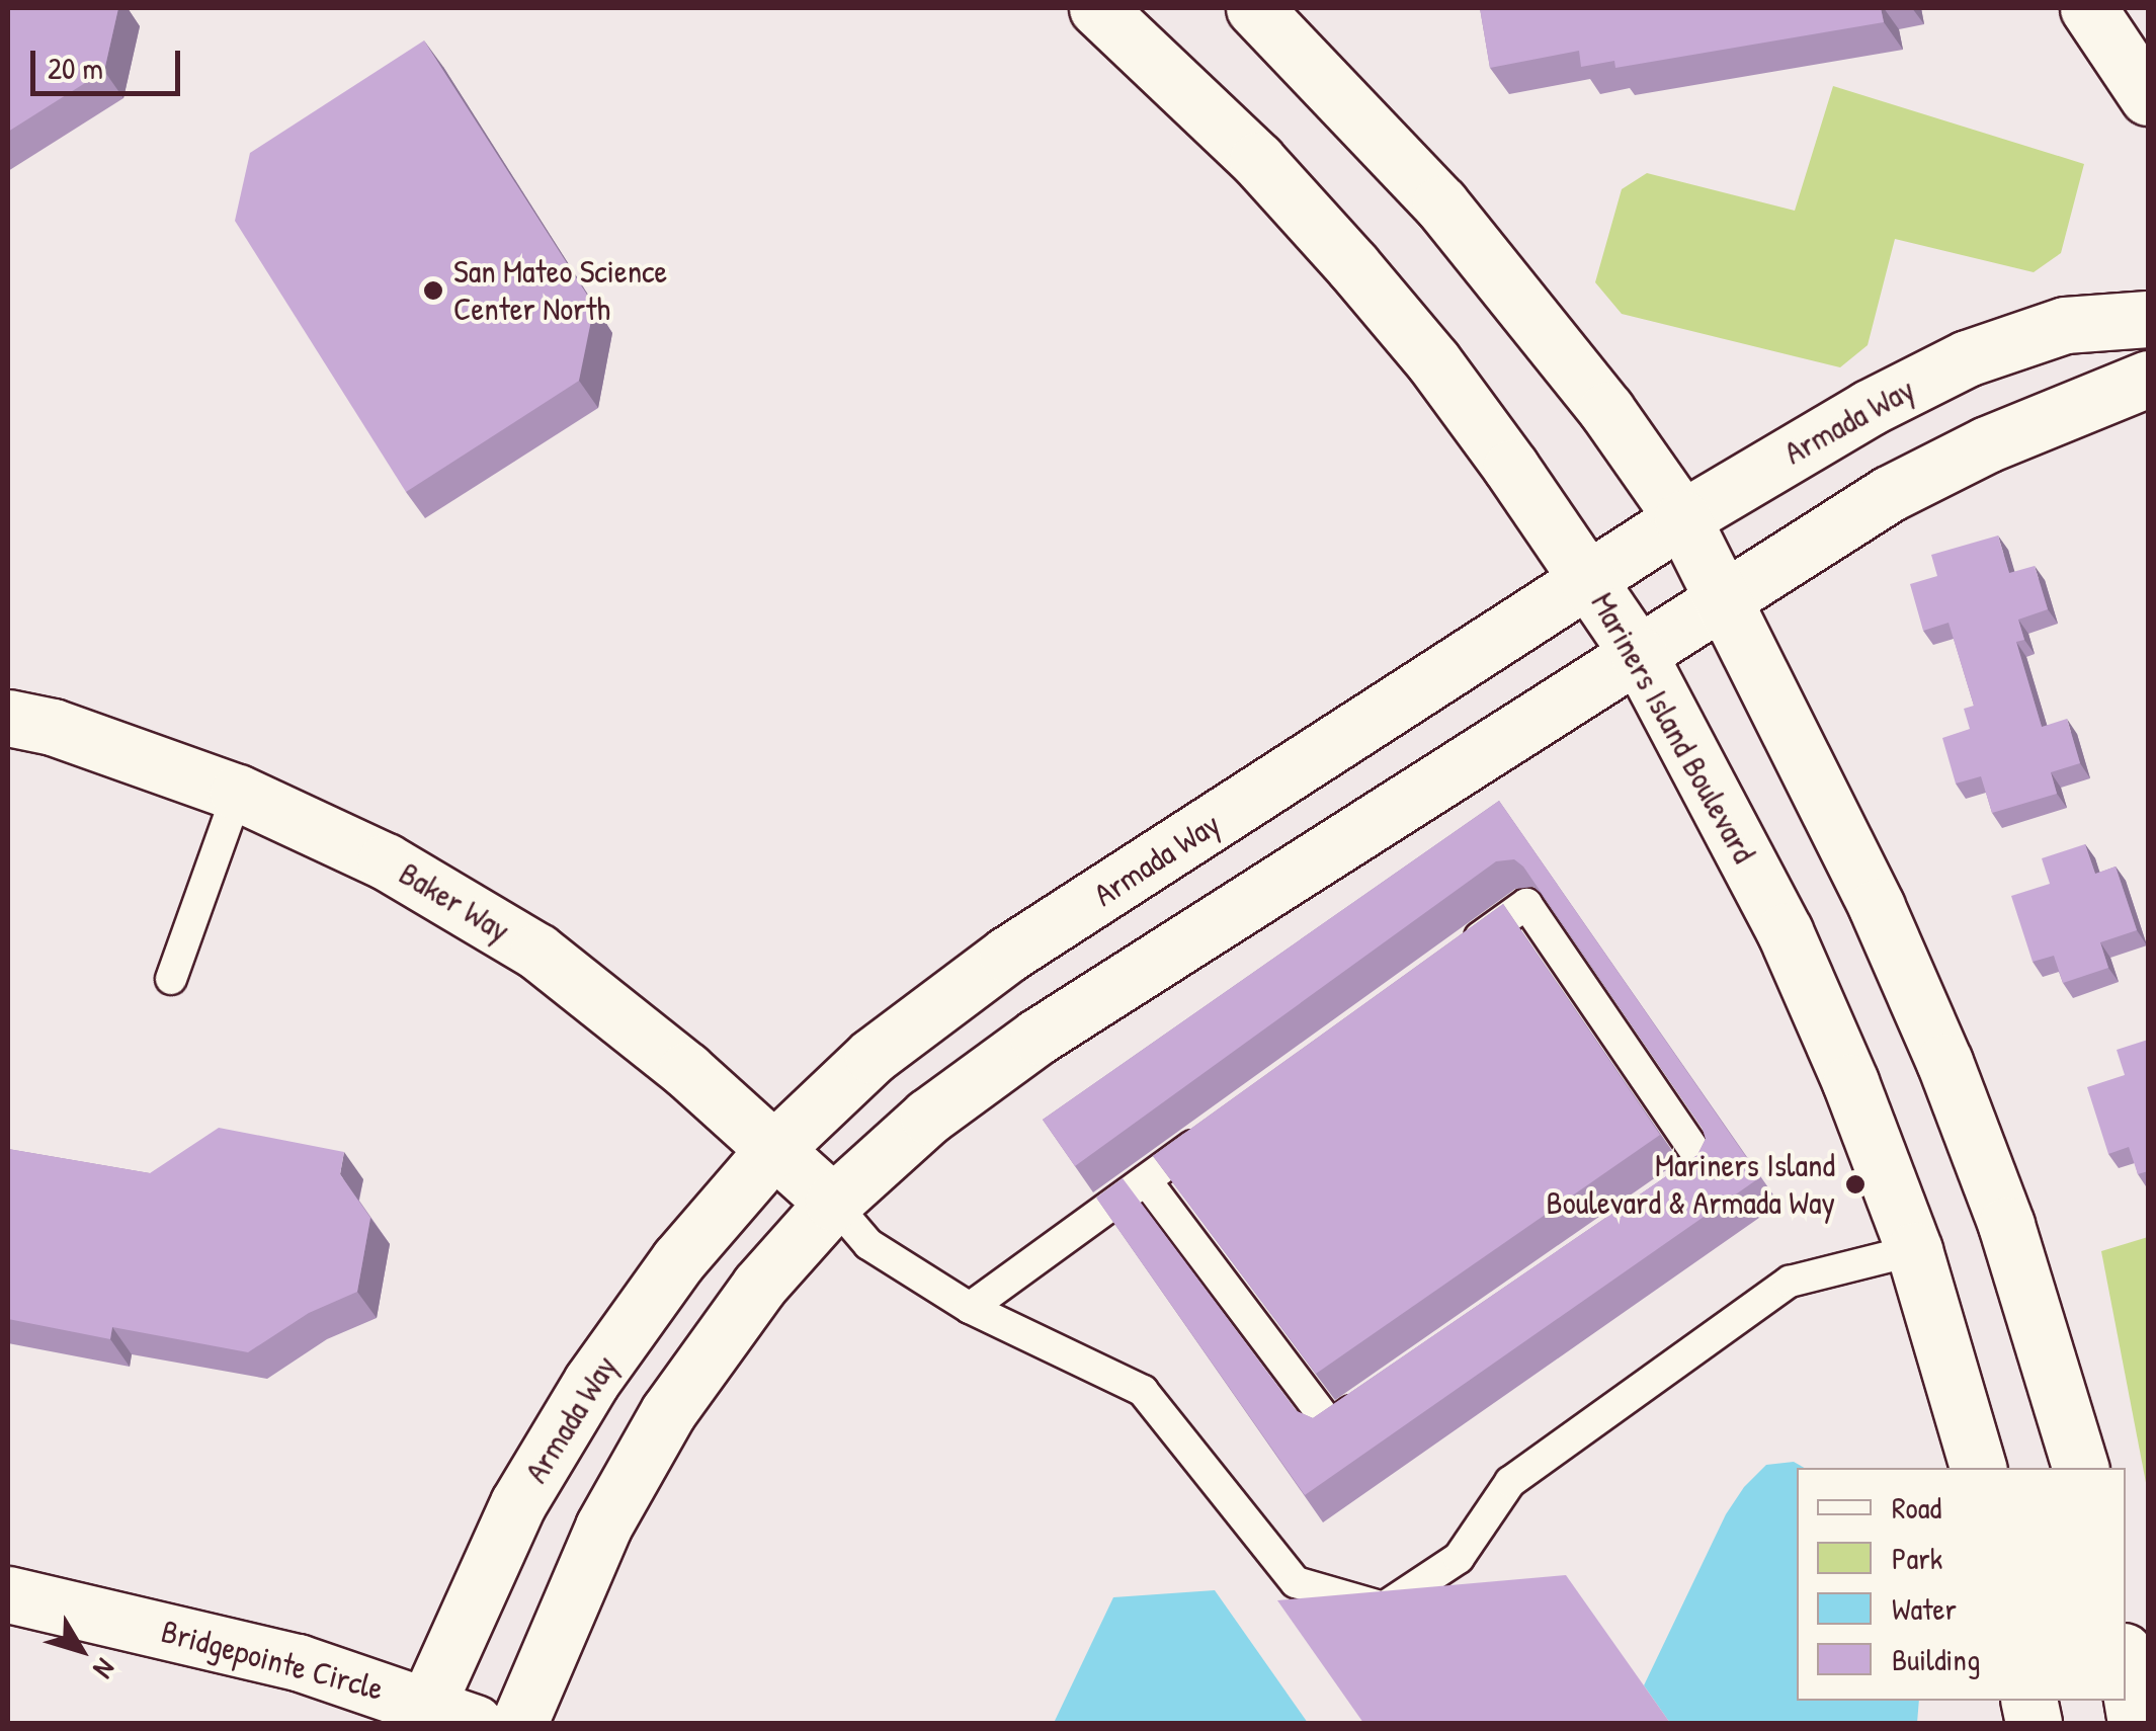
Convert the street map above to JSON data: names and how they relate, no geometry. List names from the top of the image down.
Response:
{
  "streets": {
    "street": [
      "Armada Way",
      "Mariners Island Boulevard",
      "Baker Way",
      "Bridgepointe Circle"
    ]
  },
  "crossings": [
    ["Armada Way", "Mariners Island Boulevard"],
    ["Armada Way", "Baker Way"],
    ["Armada Way", "Bridgepointe Circle"]
  ],
  "places": ["San Mateo Science Center North", "Mariners Island Boulevard & Armada Way"],
  "legend": [
    "Road",
    "Park",
    "Water",
    "Building"
  ],
  "scale_bar": "20 m",
  "north": "bottom right"
}
